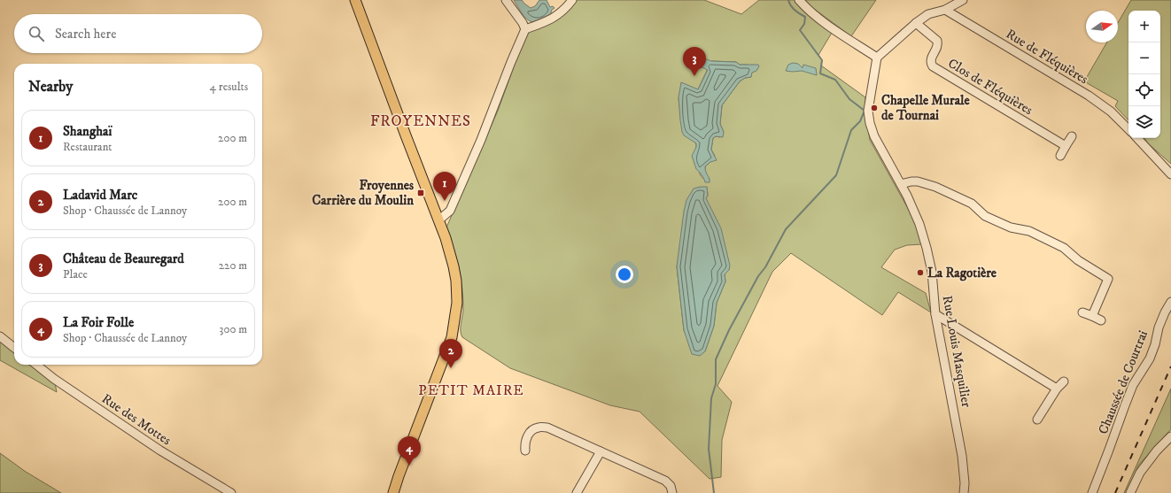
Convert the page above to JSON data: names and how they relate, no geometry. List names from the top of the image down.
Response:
{
  "streets": {
    "street": [
      "Rue de Fléquières",
      "Clos de Fléquières",
      "Rue Louis Masquilier",
      "Chaussée de Courtrai",
      "Rue des Mottes"
    ]
  },
  "districts": ["FROYENNES", "PETIT MAIRE"],
  "places": {
    "other": ["Chapelle Murale de Tournai", "La Ragotière"],
    "transit": ["Froyennes Carrière du Moulin"]
  },
  "north": "right",
  "page": {
    "map_buttons": ["+", "−"],
    "search": "Search here",
    "pins": [
      "3",
      "1",
      "2",
      "4"
    ],
    "heading": ["Nearby", "4 results"],
    "list": [
      {
        "mark": "1",
        "name": "Shanghaï",
        "note": "Restaurant",
        "value": "200 m"
      },
      {
        "mark": "2",
        "name": "Ladavid Marc",
        "note": "Shop · Chaussée de Lannoy",
        "value": "200 m"
      },
      {
        "mark": "3",
        "name": "Château de Beauregard",
        "note": "Place",
        "value": "220 m"
      },
      {
        "mark": "4",
        "name": "La Foir Folle",
        "note": "Shop · Chaussée de Lannoy",
        "value": "300 m"
      }
    ]
  }
}
